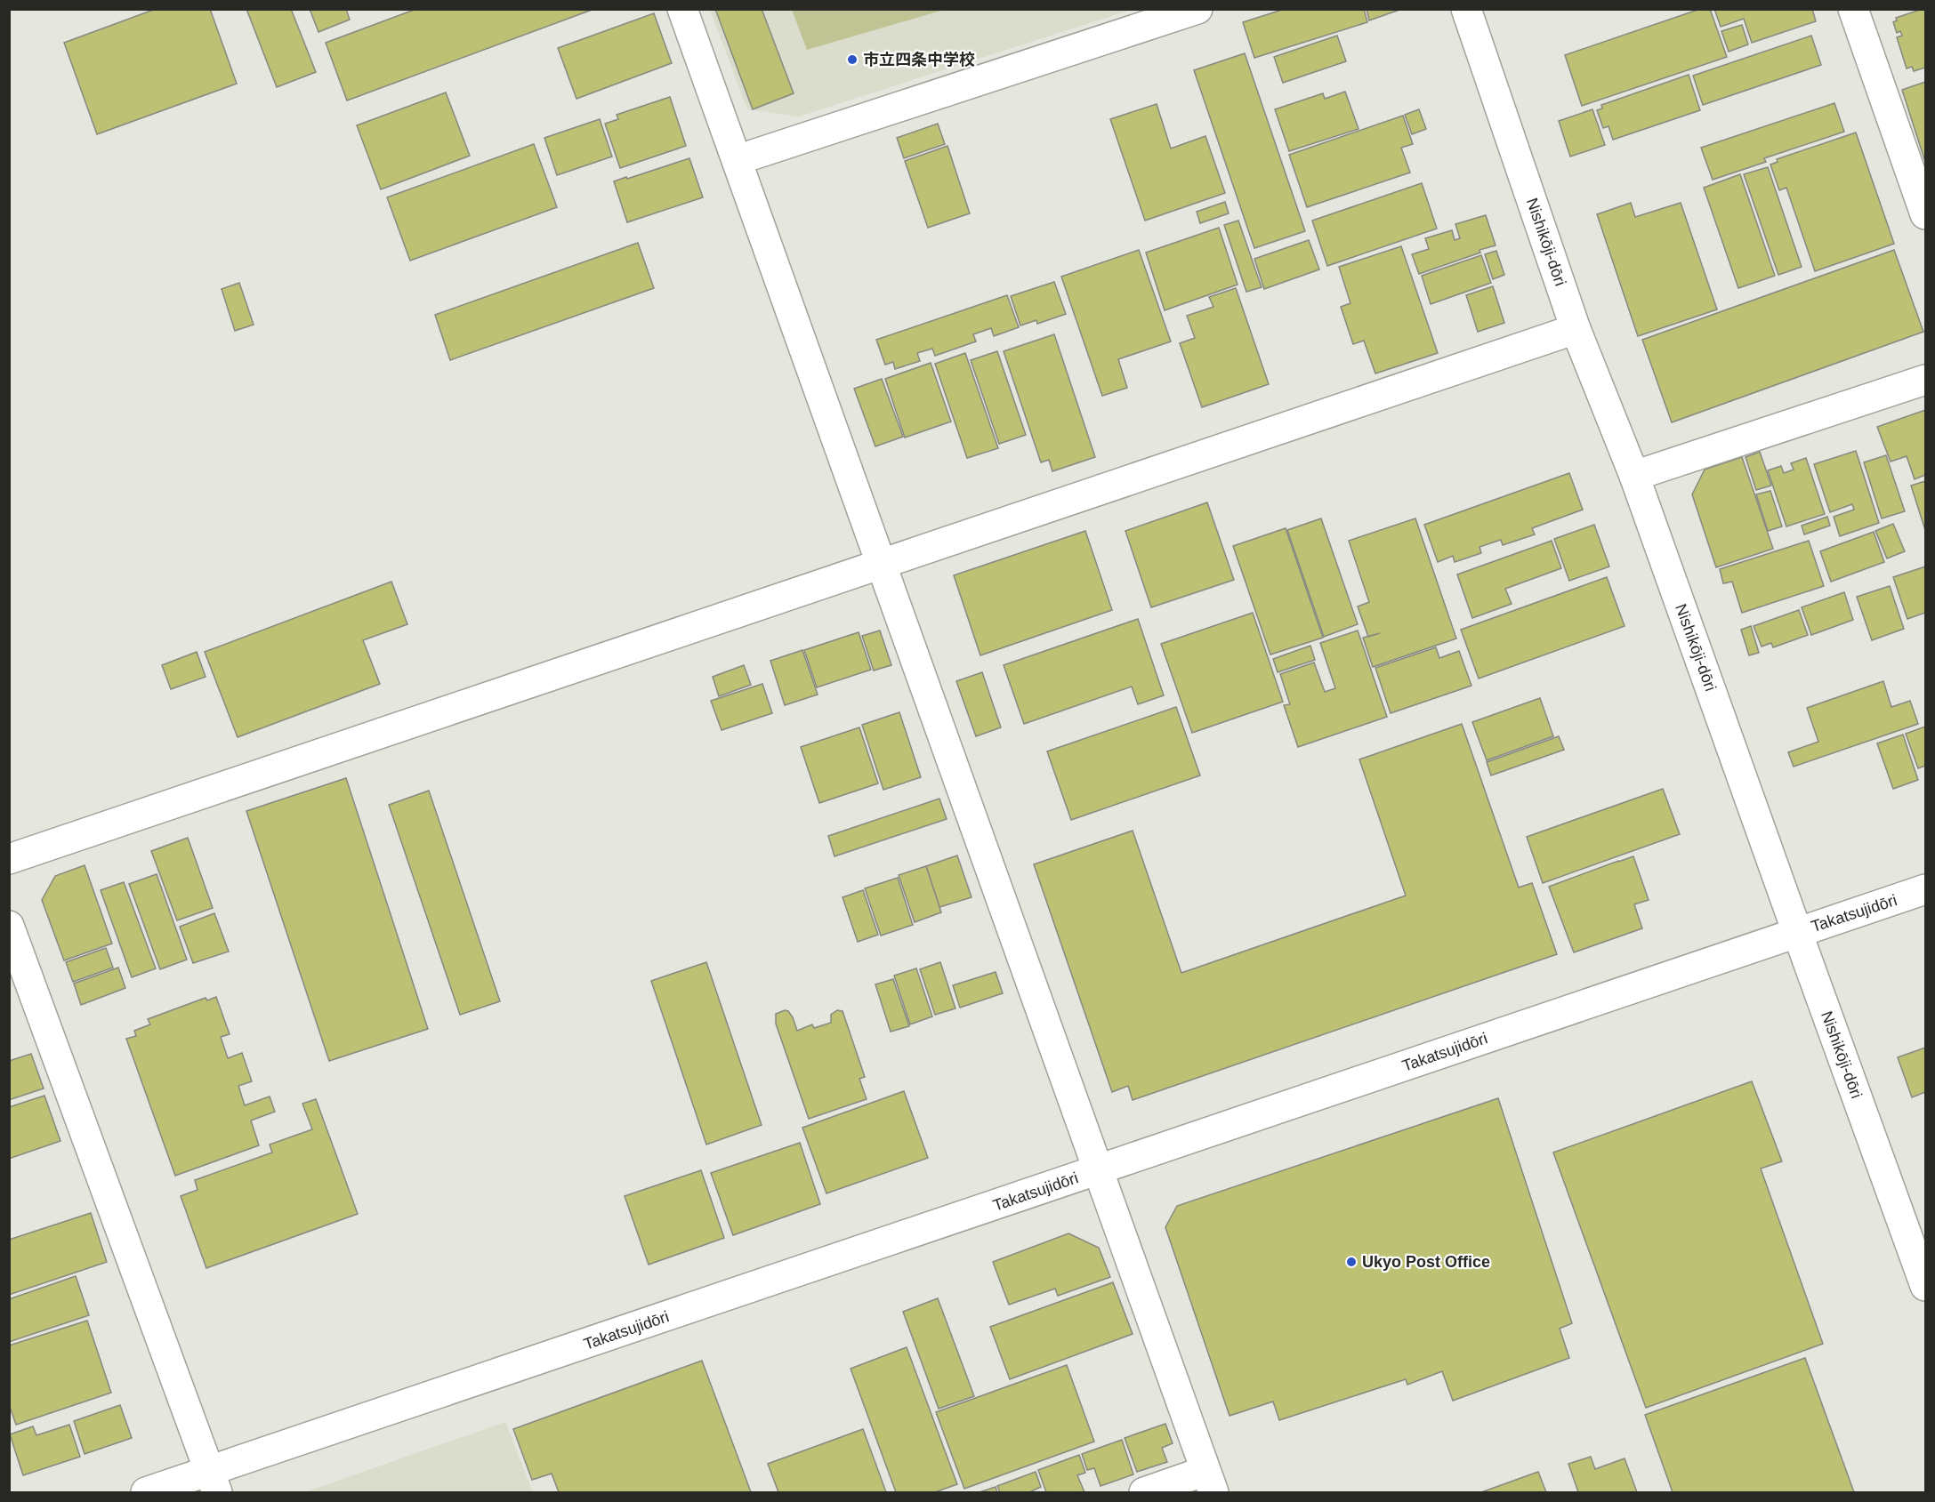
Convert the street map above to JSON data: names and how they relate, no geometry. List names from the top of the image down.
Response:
{
  "streets": {
    "street": ["Nishikōji-dōri", "Takatsujidōri"]
  },
  "crossings": [
    ["Nishikōji-dōri", "Takatsujidōri"]
  ],
  "places": ["市立四条中学校", "Ukyo Post Office"]
}
